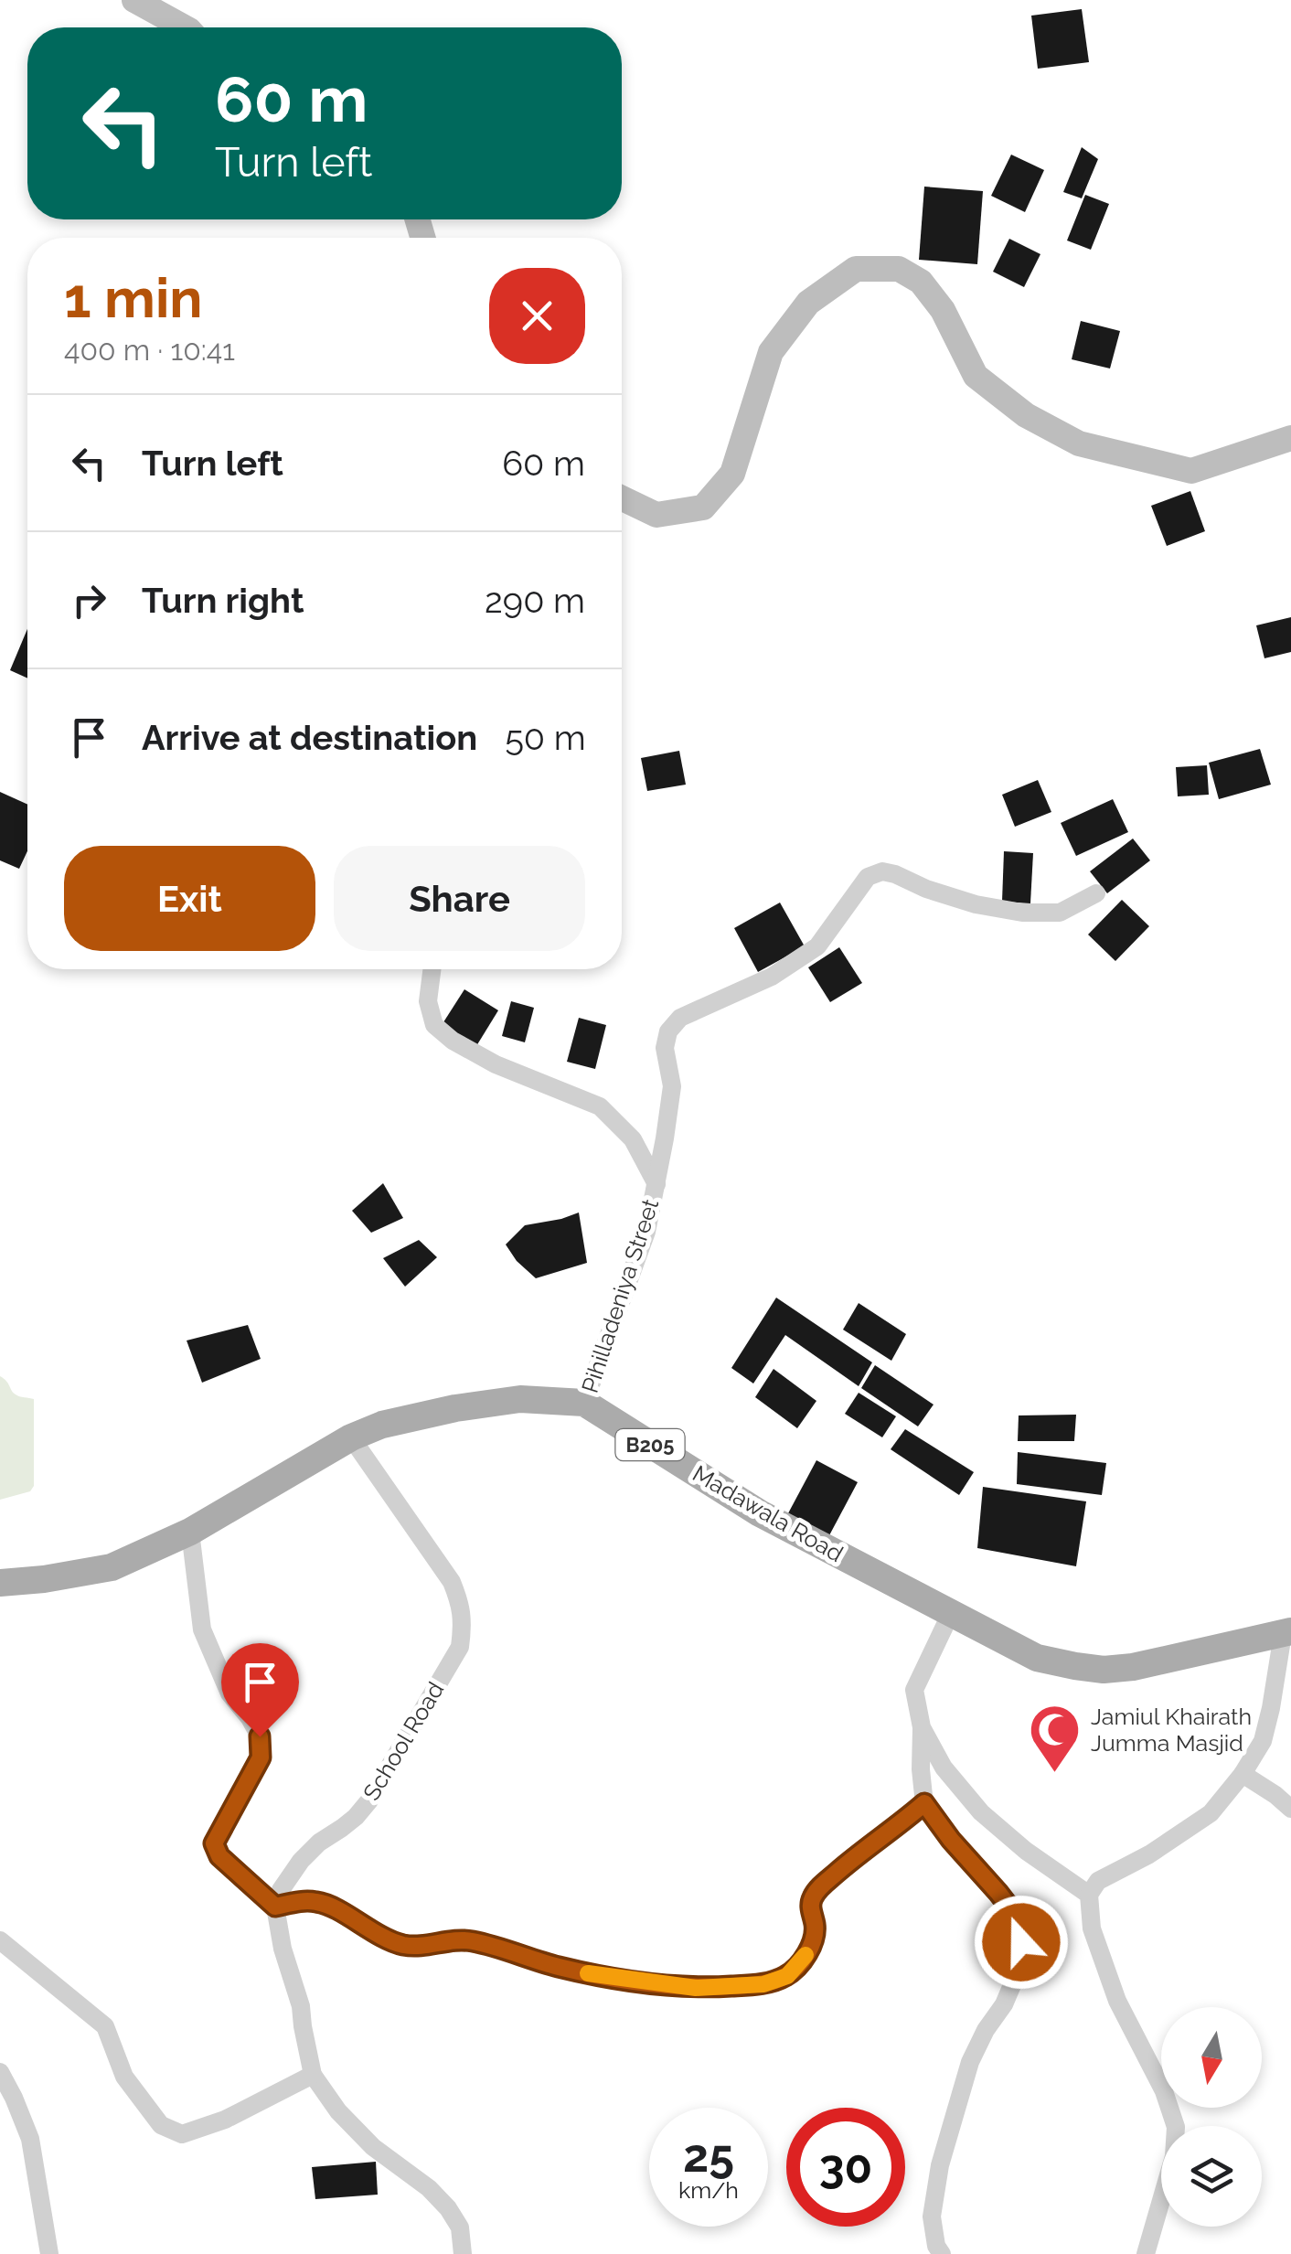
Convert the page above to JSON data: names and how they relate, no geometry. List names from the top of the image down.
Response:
{
  "streets": {
    "main road": ["B205", "Madawala Road"],
    "street": ["Pihilladeniya Street", "School Road"]
  },
  "crossings": [
    ["Pihilladeniya Street", "Madawala Road"],
    ["Madawala Road", "School Road"]
  ],
  "places": {
    "mosque": ["Jamiul Khairath Jumma Masjid"]
  },
  "north": "bottom",
  "page": {
    "turn": ["60 m", "Turn left"],
    "heading": ["1 min", "400 m · 10:41"],
    "list": [
      {
        "name": "Turn left",
        "value": "60 m"
      },
      {
        "name": "Turn right",
        "value": "290 m"
      },
      {
        "name": "Arrive at destination",
        "value": "50 m"
      }
    ],
    "buttons": ["Exit", "Share"],
    "speed": "25 km/h",
    "limit": "30"
  }
}
